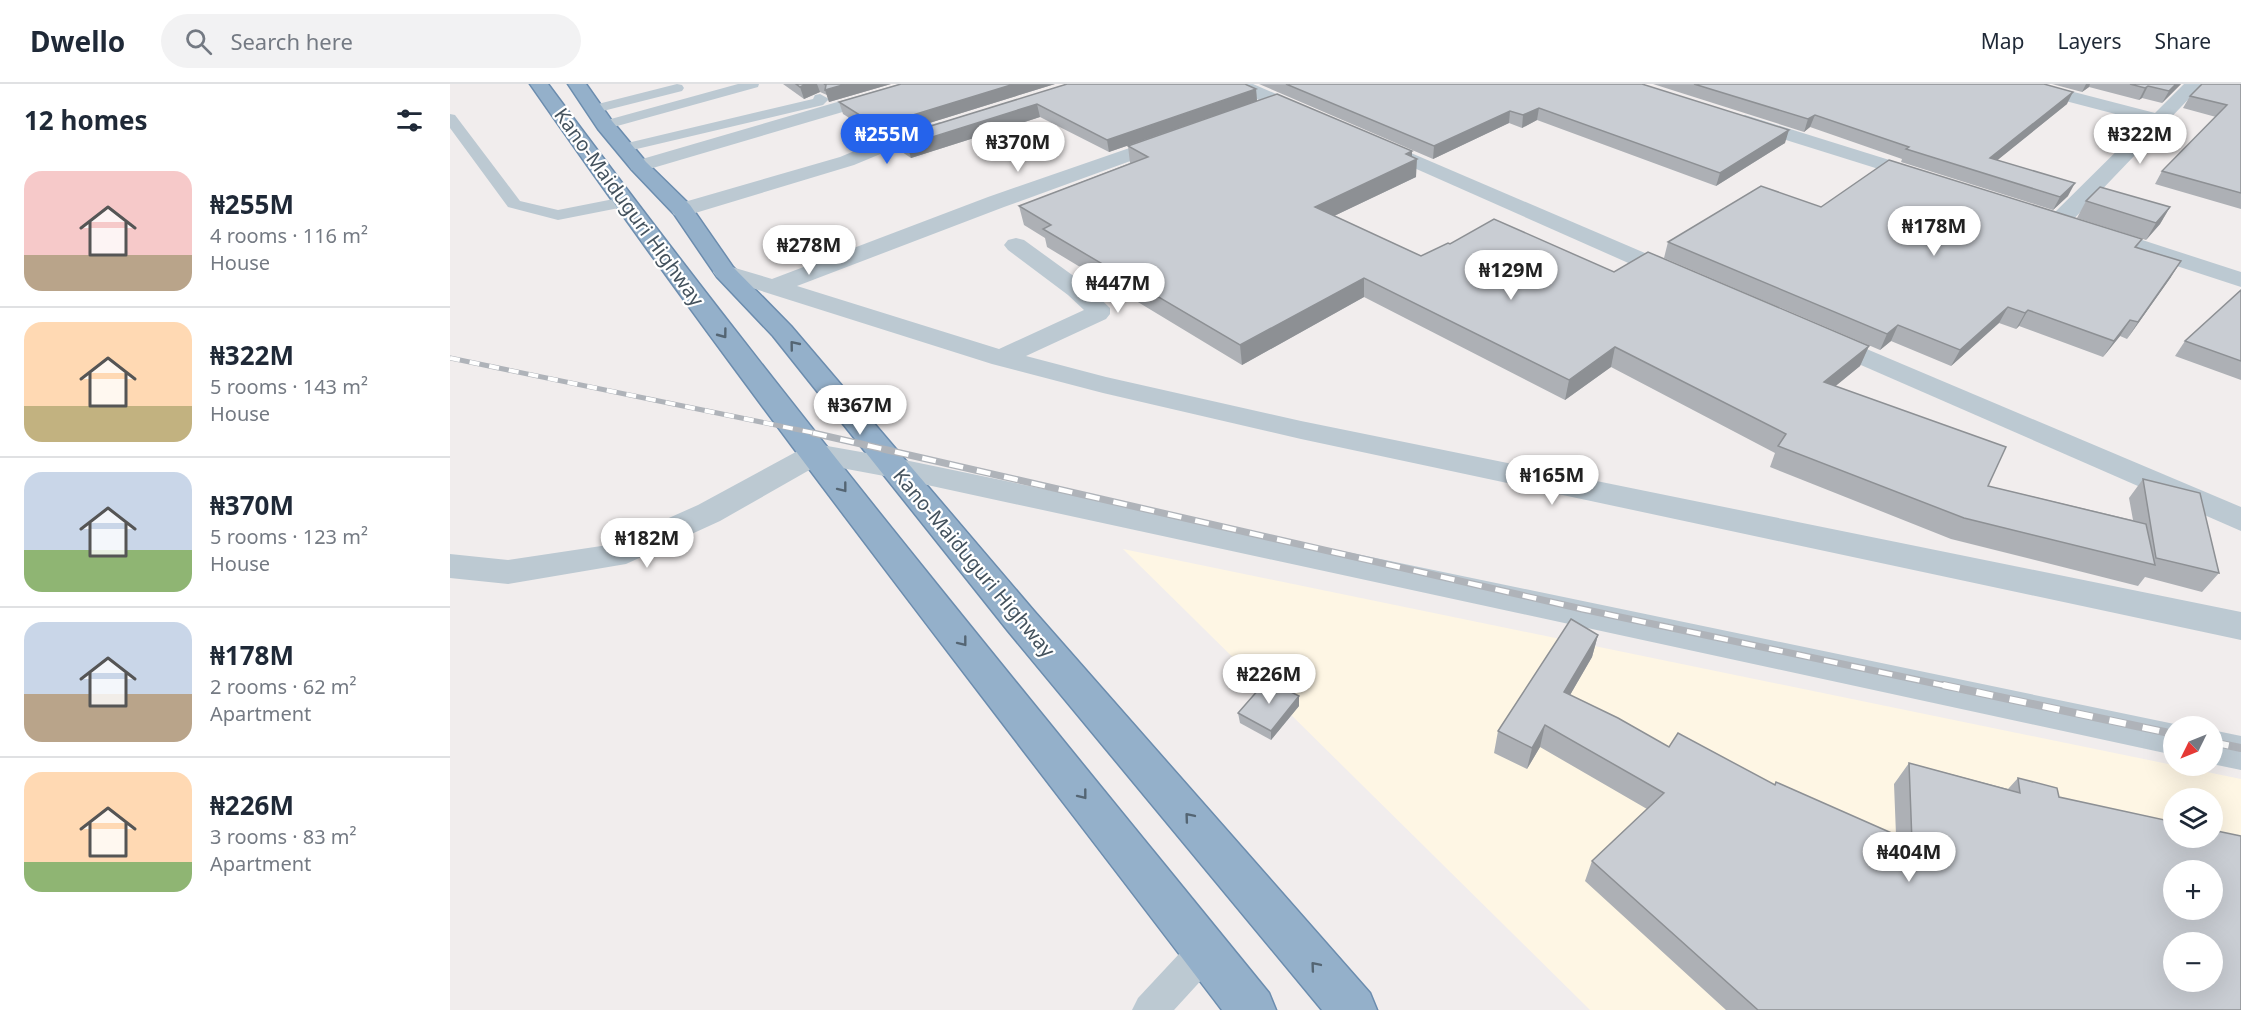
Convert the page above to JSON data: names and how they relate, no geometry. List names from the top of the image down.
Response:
{
  "streets": {
    "highway": ["Kano-Maiduguri Highway"]
  },
  "north": "bottom left",
  "page": {
    "header": "Dwello",
    "search": "Search here",
    "nav": ["Map", "Layers", "Share"],
    "heading": "12 homes",
    "price": [
      "₦255M",
      "₦322M",
      "₦370M",
      "₦178M",
      "₦278M",
      "₦129M",
      "₦447M",
      "₦367M",
      "₦165M",
      "₦182M",
      "₦226M",
      "₦404M"
    ],
    "list": [
      {
        "name": "₦255M",
        "note": "4 rooms · 116 m² · House"
      },
      {
        "name": "₦322M",
        "note": "5 rooms · 143 m² · House"
      },
      {
        "name": "₦370M",
        "note": "5 rooms · 123 m² · House"
      },
      {
        "name": "₦178M",
        "note": "2 rooms · 62 m² · Apartment"
      },
      {
        "name": "₦226M",
        "note": "3 rooms · 83 m² · Apartment"
      }
    ],
    "map_buttons": ["+", "−"]
  }
}
